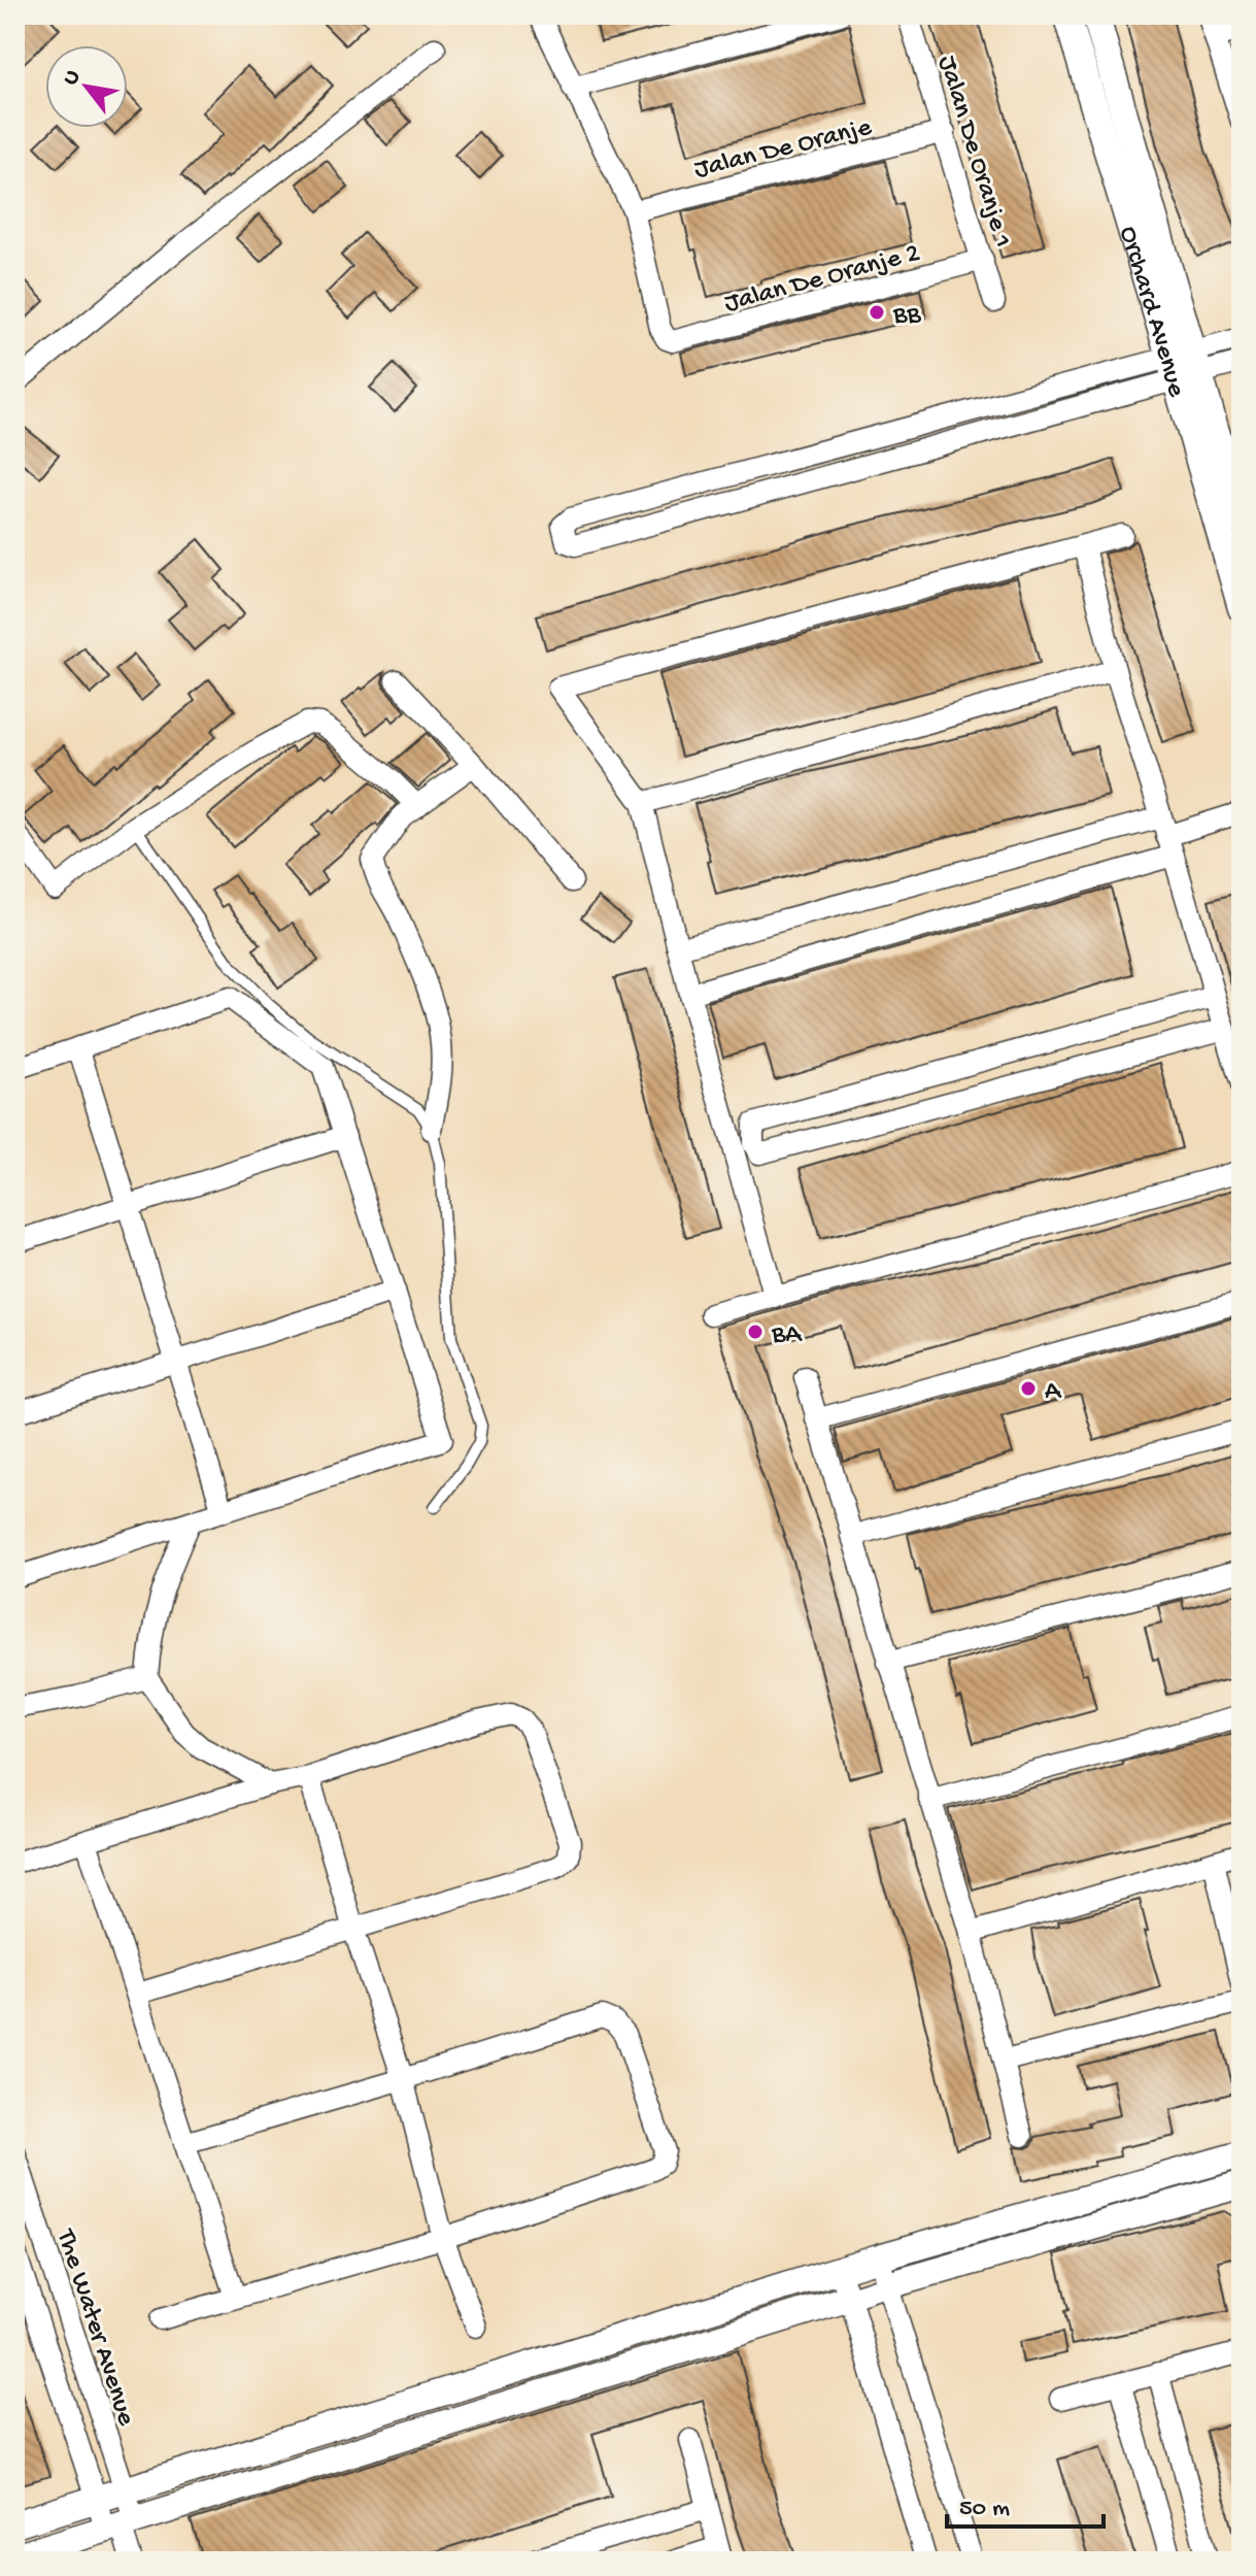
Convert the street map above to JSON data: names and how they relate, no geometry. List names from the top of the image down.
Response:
{
  "streets": {
    "street": [
      "Jalan De Oranje",
      "Jalan De Oranje 1",
      "Jalan De Oranje 2",
      "Orchard Avenue",
      "The Water Avenue"
    ]
  },
  "crossings": [
    ["Jalan De Oranje", "Jalan De Oranje 1"],
    ["Jalan De Oranje", "Jalan De Oranje 2"],
    ["Jalan De Oranje 1", "Jalan De Oranje 2"]
  ],
  "places": ["BB", "BA", "A"],
  "scale_bar": "50 m",
  "north": "top left"
}
